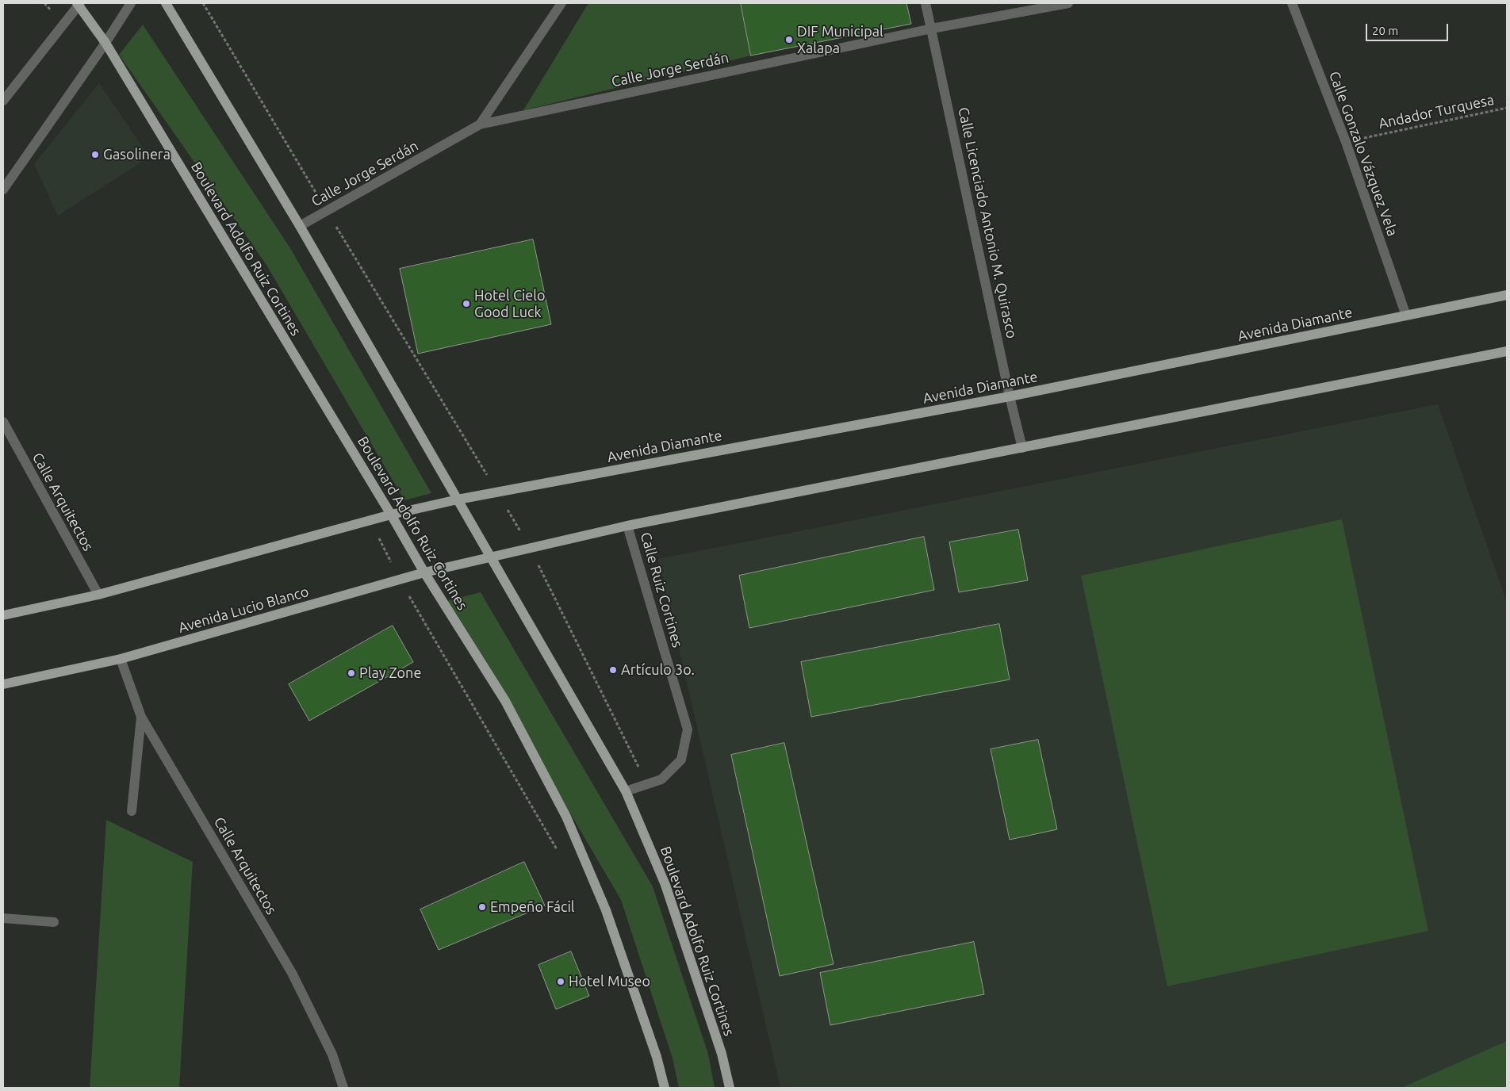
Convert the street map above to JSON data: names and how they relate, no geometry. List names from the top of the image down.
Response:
{
  "streets": {
    "main road": ["Boulevard Adolfo Ruiz Cortines", "Avenida Diamante", "Avenida Lucio Blanco"],
    "street": [
      "Calle Jorge Serdán",
      "Calle Gonzalo Vázquez Vela",
      "Calle Licenciado Antonio M. Quirasco",
      "Calle Arquitectos",
      "Calle Ruiz Cortines"
    ],
    "path": ["Andador Turquesa"]
  },
  "crossings": [
    ["Calle Jorge Serdán", "Calle Licenciado Antonio M. Quirasco"],
    ["Calle Jorge Serdán", "Boulevard Adolfo Ruiz Cortines"],
    ["Andador Turquesa", "Calle Gonzalo Vázquez Vela"],
    ["Calle Gonzalo Vázquez Vela", "Avenida Diamante"],
    ["Calle Licenciado Antonio M. Quirasco", "Avenida Diamante"],
    ["Boulevard Adolfo Ruiz Cortines", "Avenida Diamante"],
    ["Boulevard Adolfo Ruiz Cortines", "Calle Ruiz Cortines"],
    ["Boulevard Adolfo Ruiz Cortines", "Avenida Lucio Blanco"],
    ["Calle Arquitectos", "Avenida Lucio Blanco"]
  ],
  "places": [
    "DIF Municipal Xalapa",
    "Gasolinera",
    "Hotel Cielo Good Luck",
    "Artículo 3o.",
    "Play Zone",
    "Empeño Fácil",
    "Hotel Museo"
  ],
  "scale_bar": "20 m"
}
